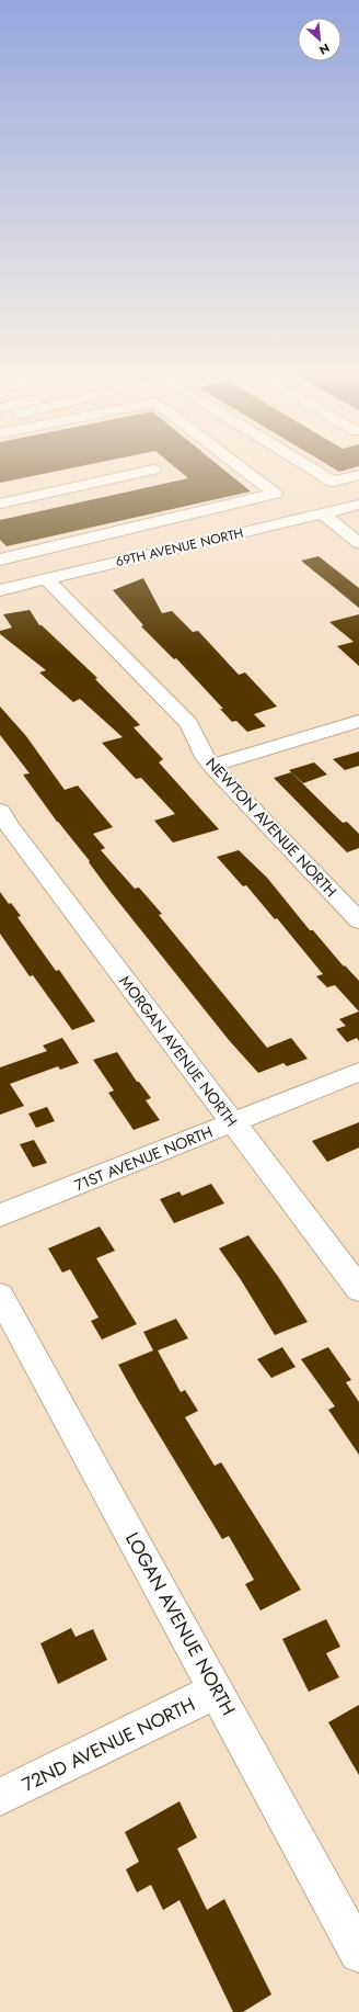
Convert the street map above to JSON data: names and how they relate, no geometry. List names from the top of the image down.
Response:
{
  "streets": {
    "street": [
      "69TH AVENUE NORTH",
      "NEWTON AVENUE NORTH",
      "MORGAN AVENUE NORTH",
      "71ST AVENUE NORTH",
      "LOGAN AVENUE NORTH",
      "72ND AVENUE NORTH"
    ]
  },
  "crossings": [
    ["69TH AVENUE NORTH", "NEWTON AVENUE NORTH"],
    ["MORGAN AVENUE NORTH", "71ST AVENUE NORTH"],
    ["LOGAN AVENUE NORTH", "72ND AVENUE NORTH"]
  ],
  "north": "bottom right"
}
